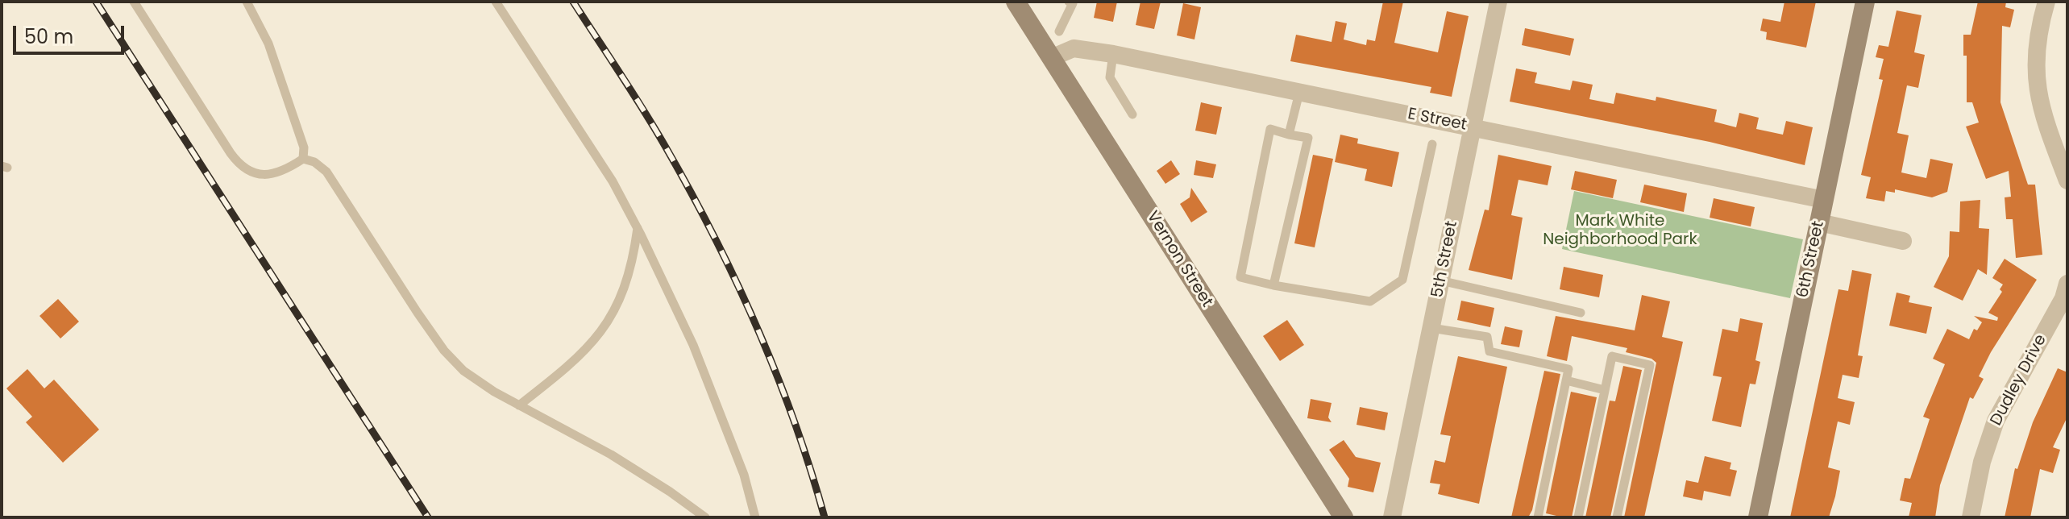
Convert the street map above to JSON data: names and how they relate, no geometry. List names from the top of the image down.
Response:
{
  "streets": {
    "main road": ["Vernon Street", "6th Street"],
    "street": ["E Street", "5th Street", "Dudley Drive"]
  },
  "crossings": [
    ["E Street", "Vernon Street"],
    ["E Street", "5th Street"],
    ["E Street", "6th Street"]
  ],
  "parks": ["Mark White Neighborhood Park"],
  "scale_bar": "50 m"
}
